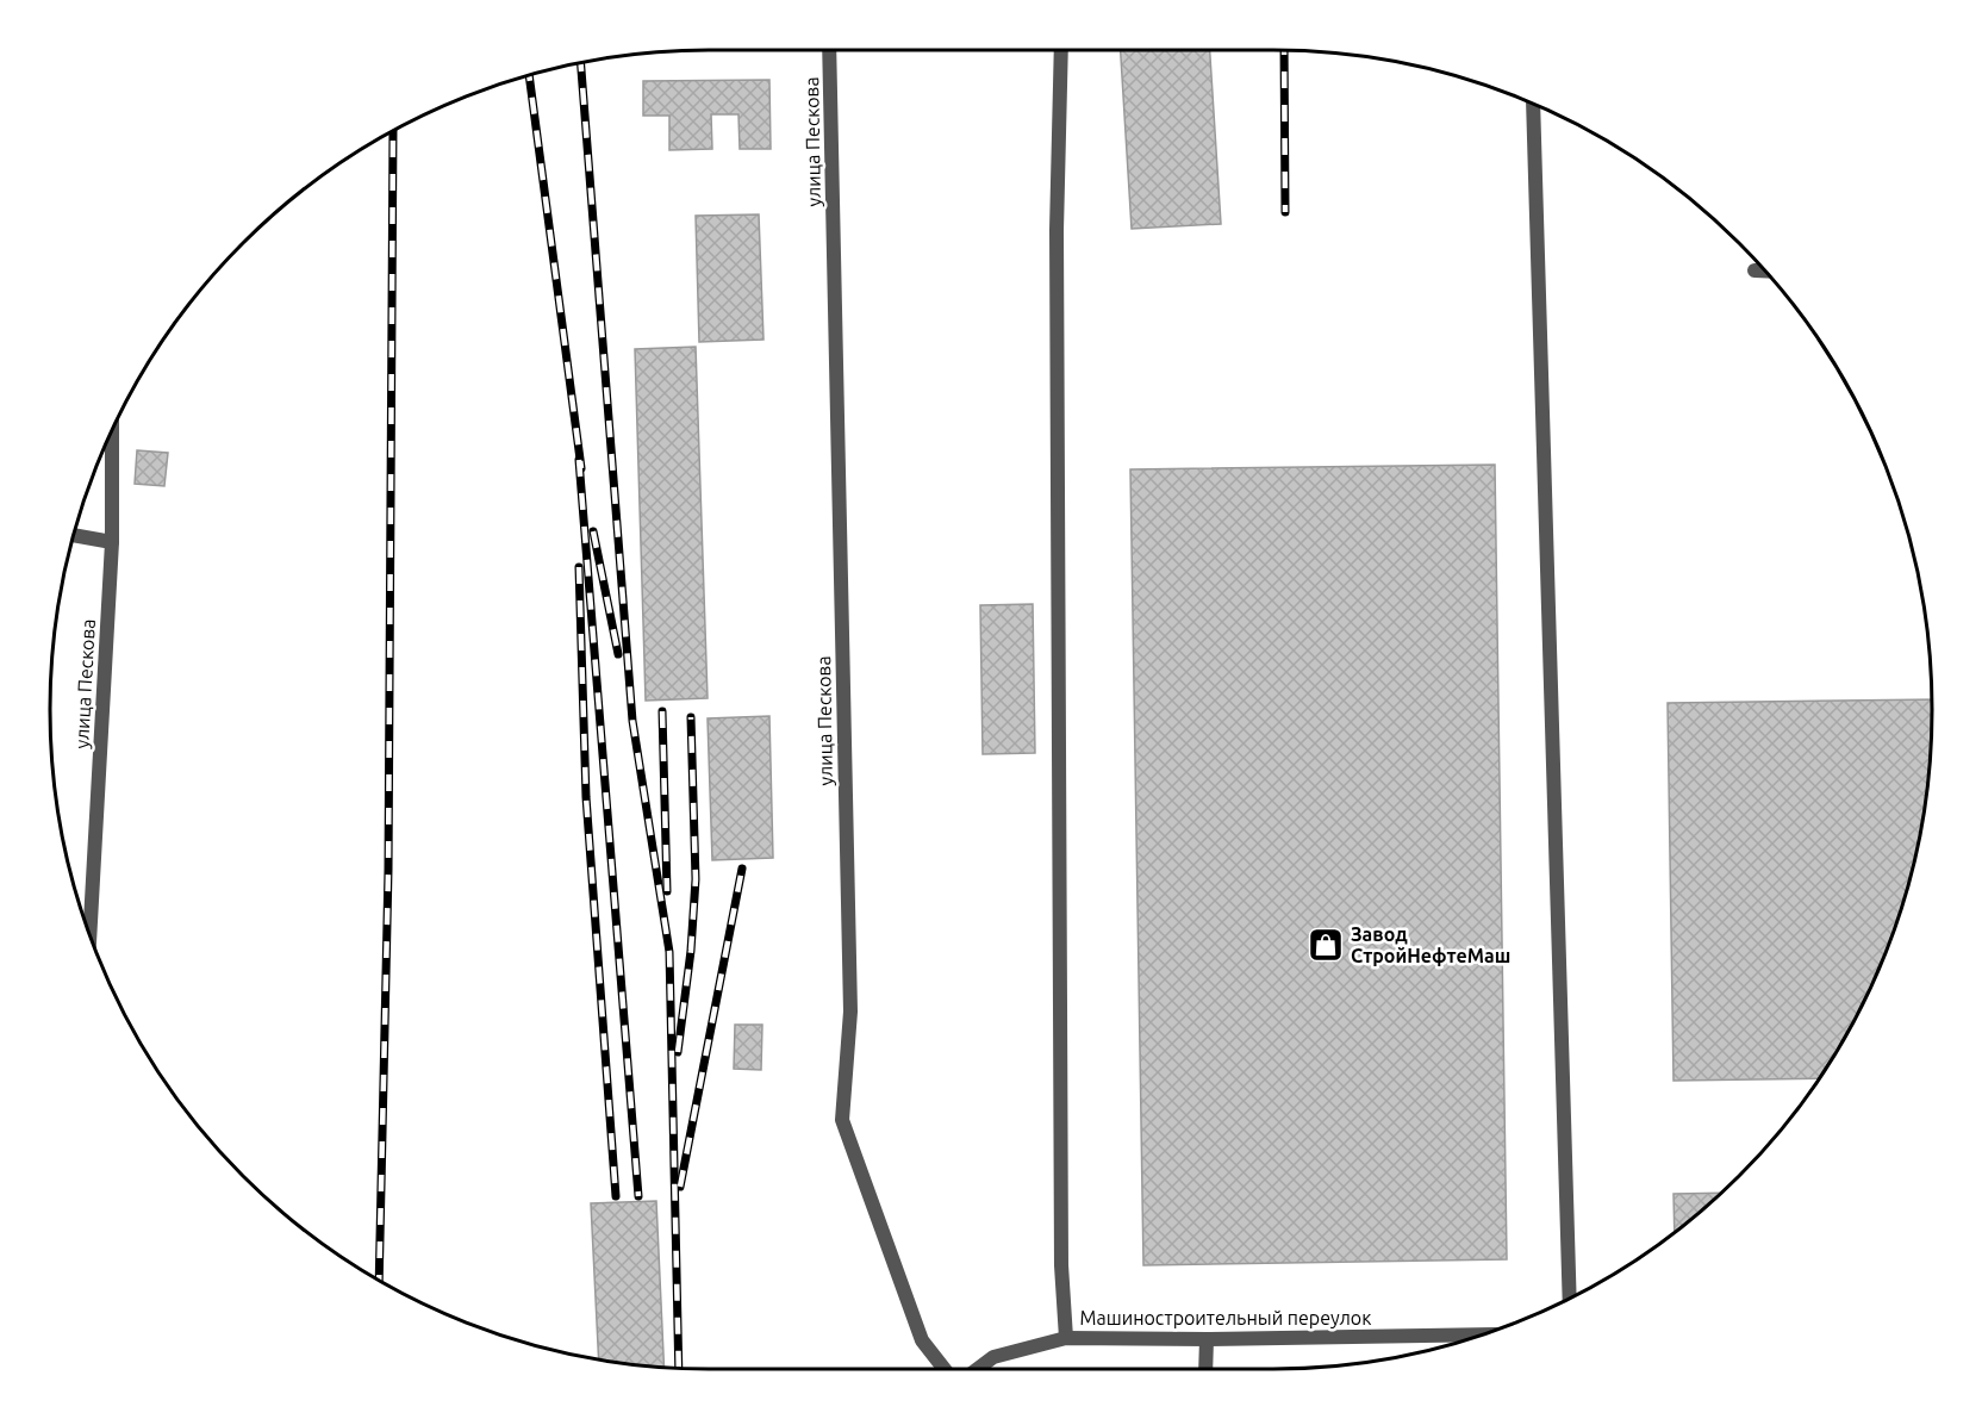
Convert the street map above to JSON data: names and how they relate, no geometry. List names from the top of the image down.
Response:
{
  "streets": {
    "street": ["улица Пескова", "Машиностроительный переулок"]
  },
  "places": {
    "shop": ["Завод СтройНефтеМаш"]
  }
}
